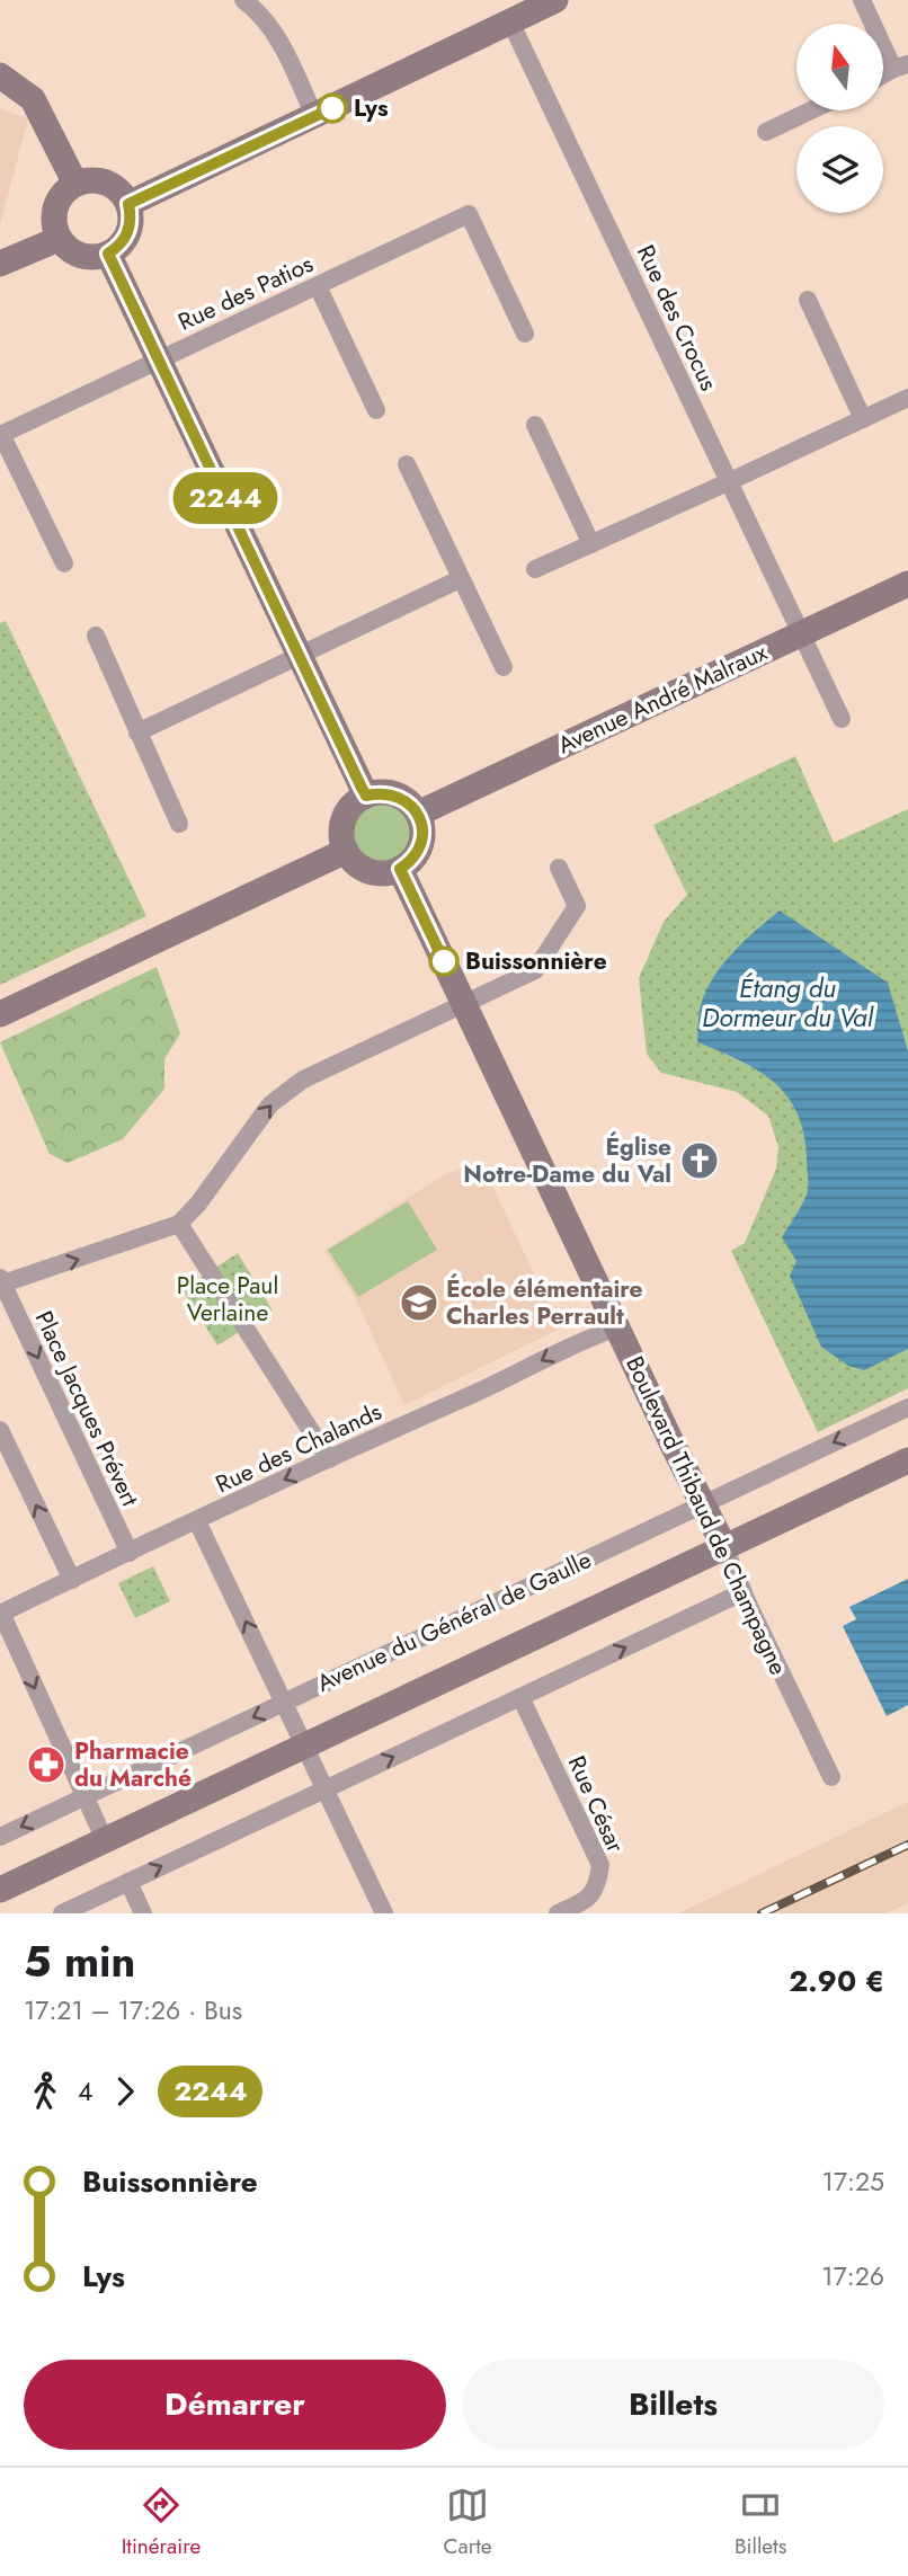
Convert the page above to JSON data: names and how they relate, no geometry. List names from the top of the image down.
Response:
{
  "streets": {
    "street": [
      "Rue des Patios",
      "Rue des Crocus",
      "Avenue André Malraux",
      "Place Jacques Prévert",
      "Rue des Chalands",
      "Boulevard Thibaud de Champagne",
      "Avenue du Général de Gaulle",
      "Rue César"
    ]
  },
  "crossings": [
    ["Rue des Crocus", "Avenue André Malraux"],
    ["Avenue André Malraux", "Boulevard Thibaud de Champagne"],
    ["Place Jacques Prévert", "Rue des Chalands"],
    ["Rue des Chalands", "Boulevard Thibaud de Champagne"],
    ["Boulevard Thibaud de Champagne", "Avenue du Général de Gaulle"]
  ],
  "one_way": ["Rue des Chalands"],
  "water": ["Étang du Dormeur du Val"],
  "parks": ["Place Paul Verlaine"],
  "places": {
    "other": ["Lys", "Buissonnière"],
    "church": ["Église Notre-Dame du Val"],
    "school or university": ["École élémentaire Charles Perrault"],
    "pharmacy": ["Pharmacie du Marché"]
  },
  "lines": ["bus line 2244"],
  "north": "top",
  "page": {
    "on_map": "2244",
    "heading": ["5 min", "17:21 – 17:26 · Bus", "2.90 €"],
    "legs": ["4", "2244"],
    "list": [
      {
        "name": "Buissonnière",
        "value": "17:25"
      },
      {
        "name": "Lys",
        "value": "17:26"
      }
    ],
    "buttons": ["Démarrer", "Billets"],
    "tabs": ["Itinéraire", "Carte", "Billets"]
  }
}
